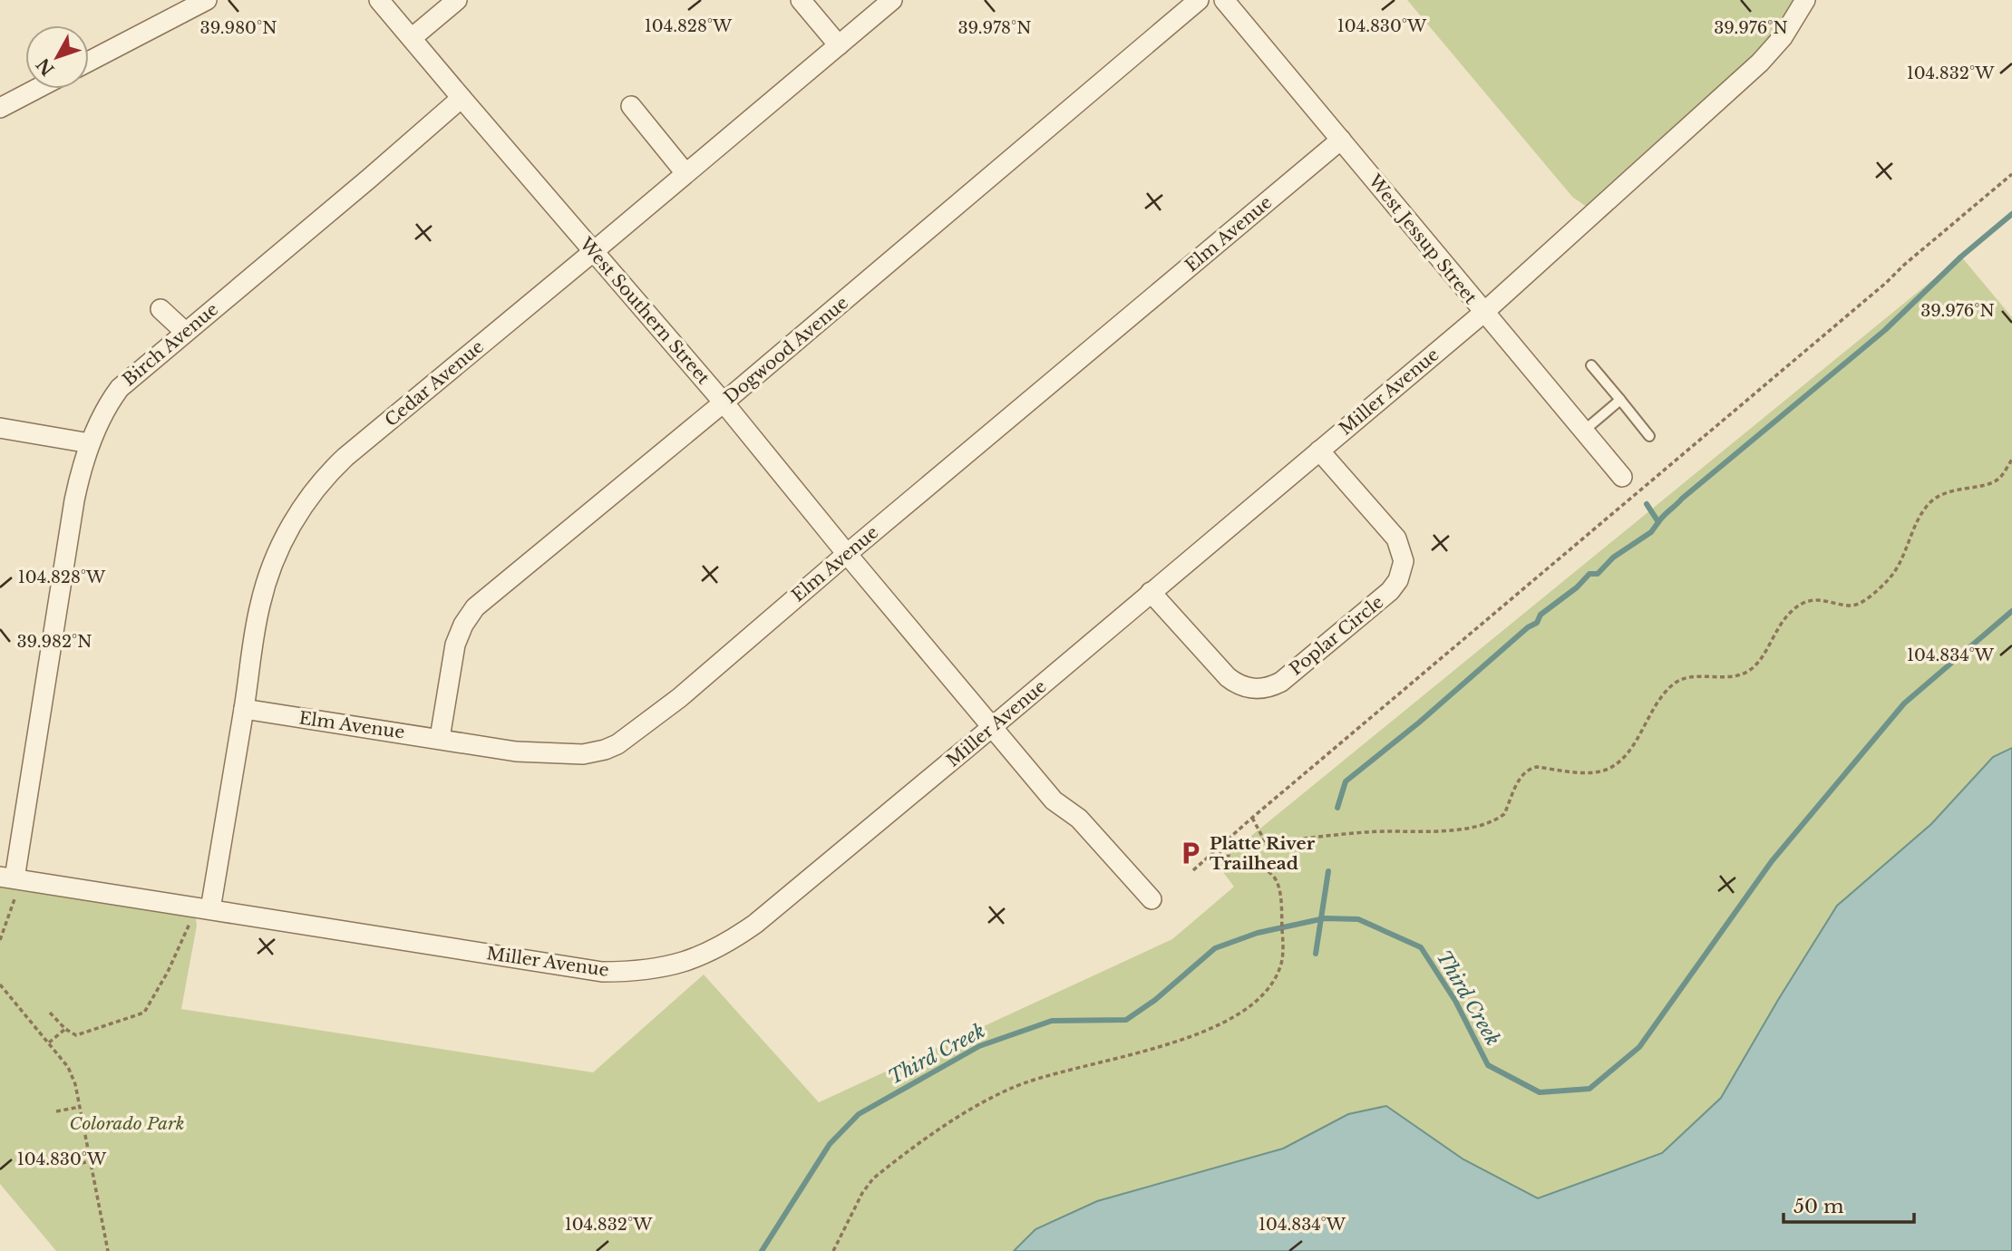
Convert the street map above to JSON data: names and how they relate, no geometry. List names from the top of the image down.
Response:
{
  "streets": {
    "street": [
      "Elm Avenue",
      "West Jessup Street",
      "West Southern Street",
      "Birch Avenue",
      "Dogwood Avenue",
      "Cedar Avenue",
      "Miller Avenue",
      "Poplar Circle"
    ]
  },
  "crossings": [
    ["Elm Avenue", "West Jessup Street"],
    ["Elm Avenue", "West Southern Street"],
    ["Elm Avenue", "Dogwood Avenue"],
    ["Elm Avenue", "Cedar Avenue"],
    ["West Jessup Street", "Miller Avenue"],
    ["West Southern Street", "Birch Avenue"],
    ["West Southern Street", "Dogwood Avenue"],
    ["West Southern Street", "Cedar Avenue"],
    ["West Southern Street", "Miller Avenue"],
    ["Birch Avenue", "Miller Avenue"],
    ["Cedar Avenue", "Miller Avenue"],
    ["Miller Avenue", "Poplar Circle"]
  ],
  "water": ["Third Creek"],
  "parks": ["Colorado Park"],
  "places": {
    "parking": ["Platte River Trailhead"]
  },
  "scale_bar": "50 m",
  "north": "bottom left",
  "coordinates": [
    "104.828°W",
    "104.830°W",
    "39.976°N",
    "39.980°N",
    "39.978°N",
    "104.832°W",
    "39.982°N",
    "104.834°W"
  ]
}
